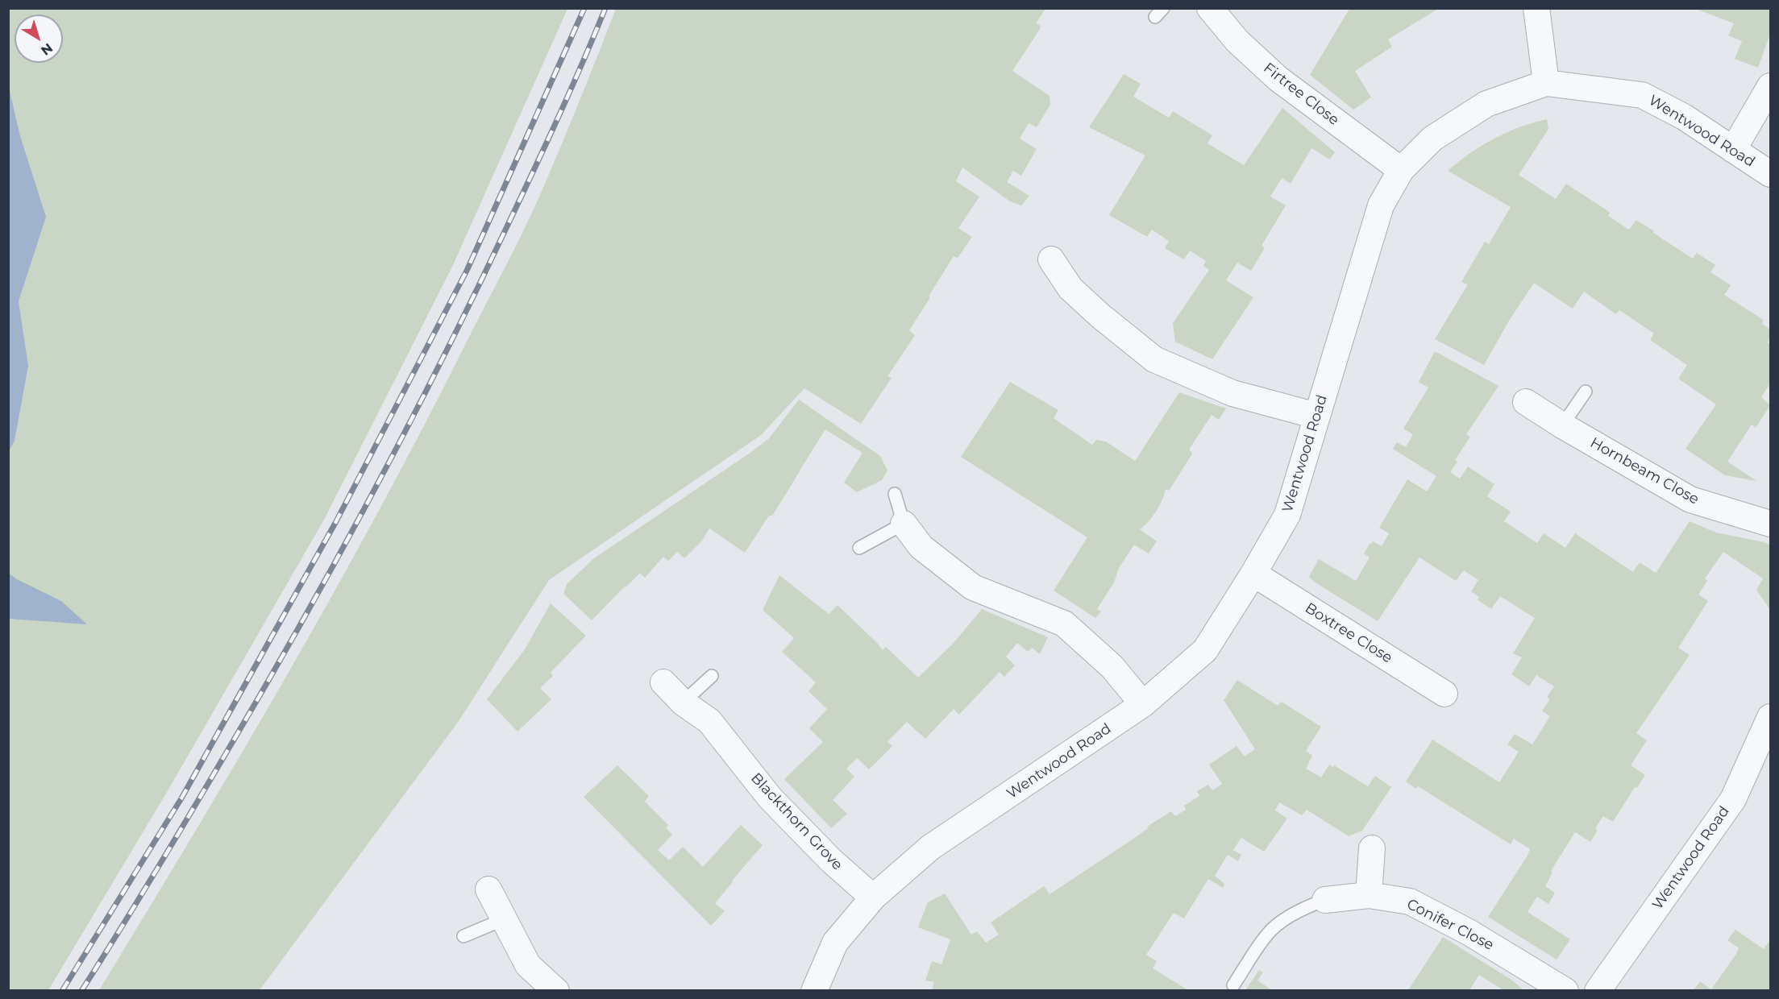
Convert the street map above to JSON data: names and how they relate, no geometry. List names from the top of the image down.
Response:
{
  "streets": {
    "street": [
      "Firtree Close",
      "Wentwood Road",
      "Hornbeam Close",
      "Boxtree Close",
      "Blackthorn Grove",
      "Conifer Close"
    ]
  },
  "crossings": [
    ["Firtree Close", "Wentwood Road"],
    ["Wentwood Road", "Boxtree Close"],
    ["Wentwood Road", "Blackthorn Grove"]
  ],
  "north": "bottom right"
}
